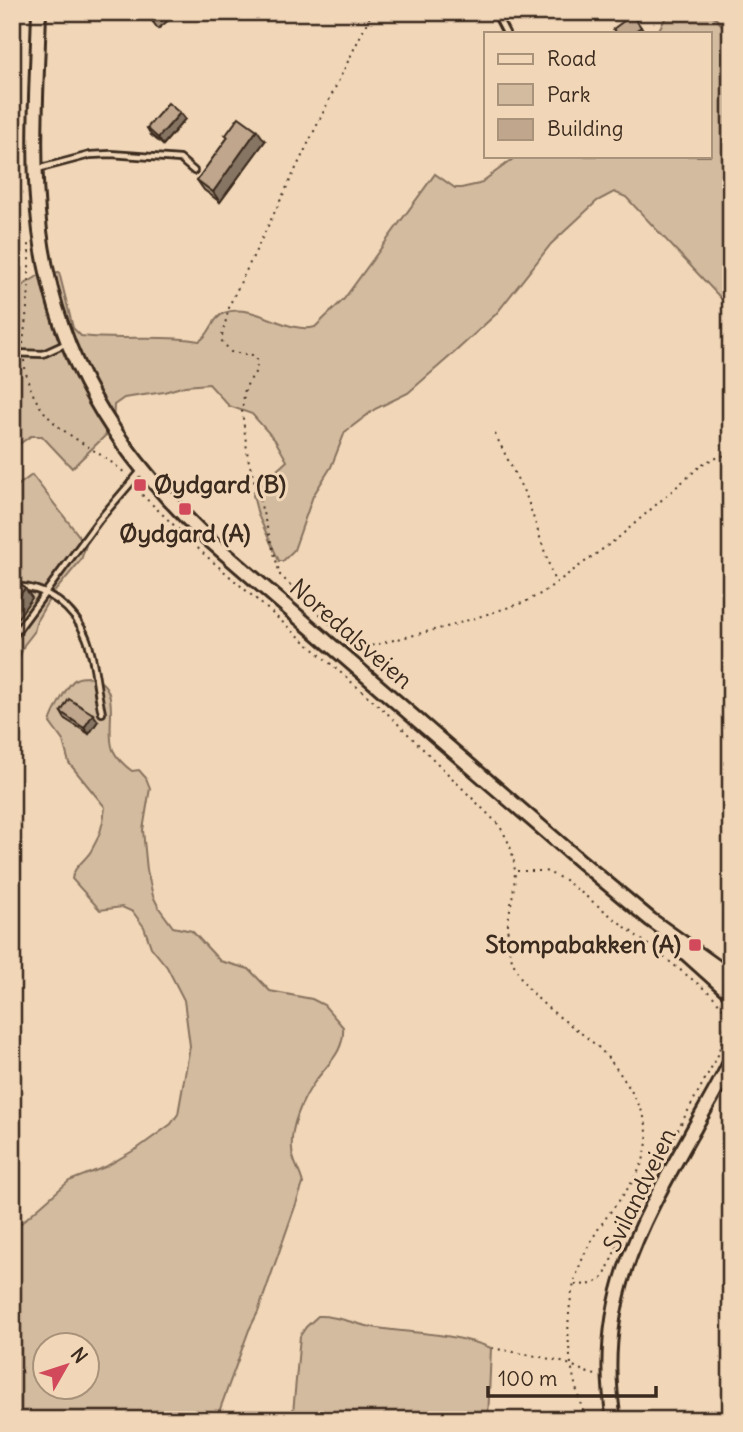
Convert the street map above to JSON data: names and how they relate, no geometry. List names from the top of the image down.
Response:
{
  "streets": {
    "main road": ["Noredalsveien", "Svilandveien"]
  },
  "places": {
    "transit": ["Øydgard (B)", "Øydgard (A)", "Stompabakken (A)"]
  },
  "legend": ["Road", "Park", "Building"],
  "scale_bar": "100 m",
  "north": "top right"
}
